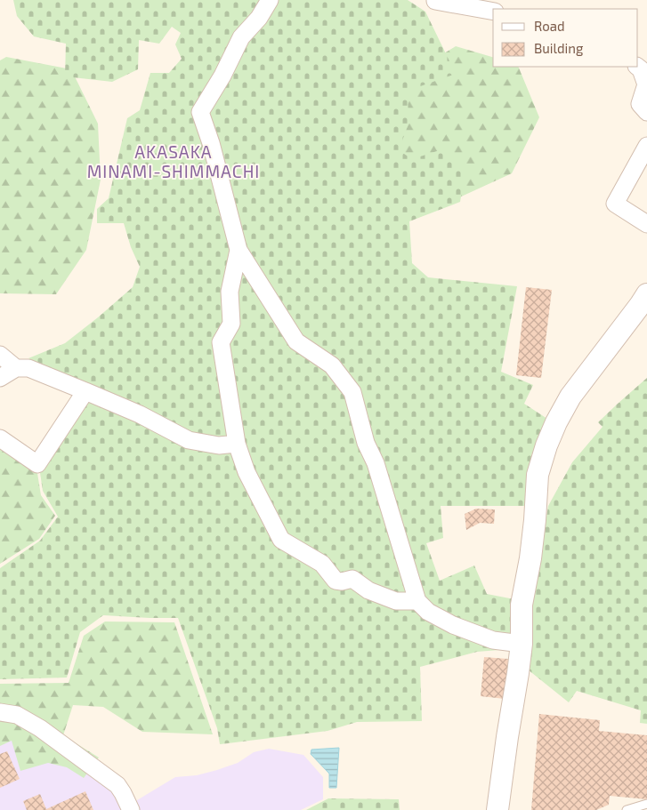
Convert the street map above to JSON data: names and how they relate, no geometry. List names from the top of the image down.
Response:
{
  "districts": ["AKASAKA MINAMI-SHIMMACHI"],
  "legend": ["Road", "Building"]
}
